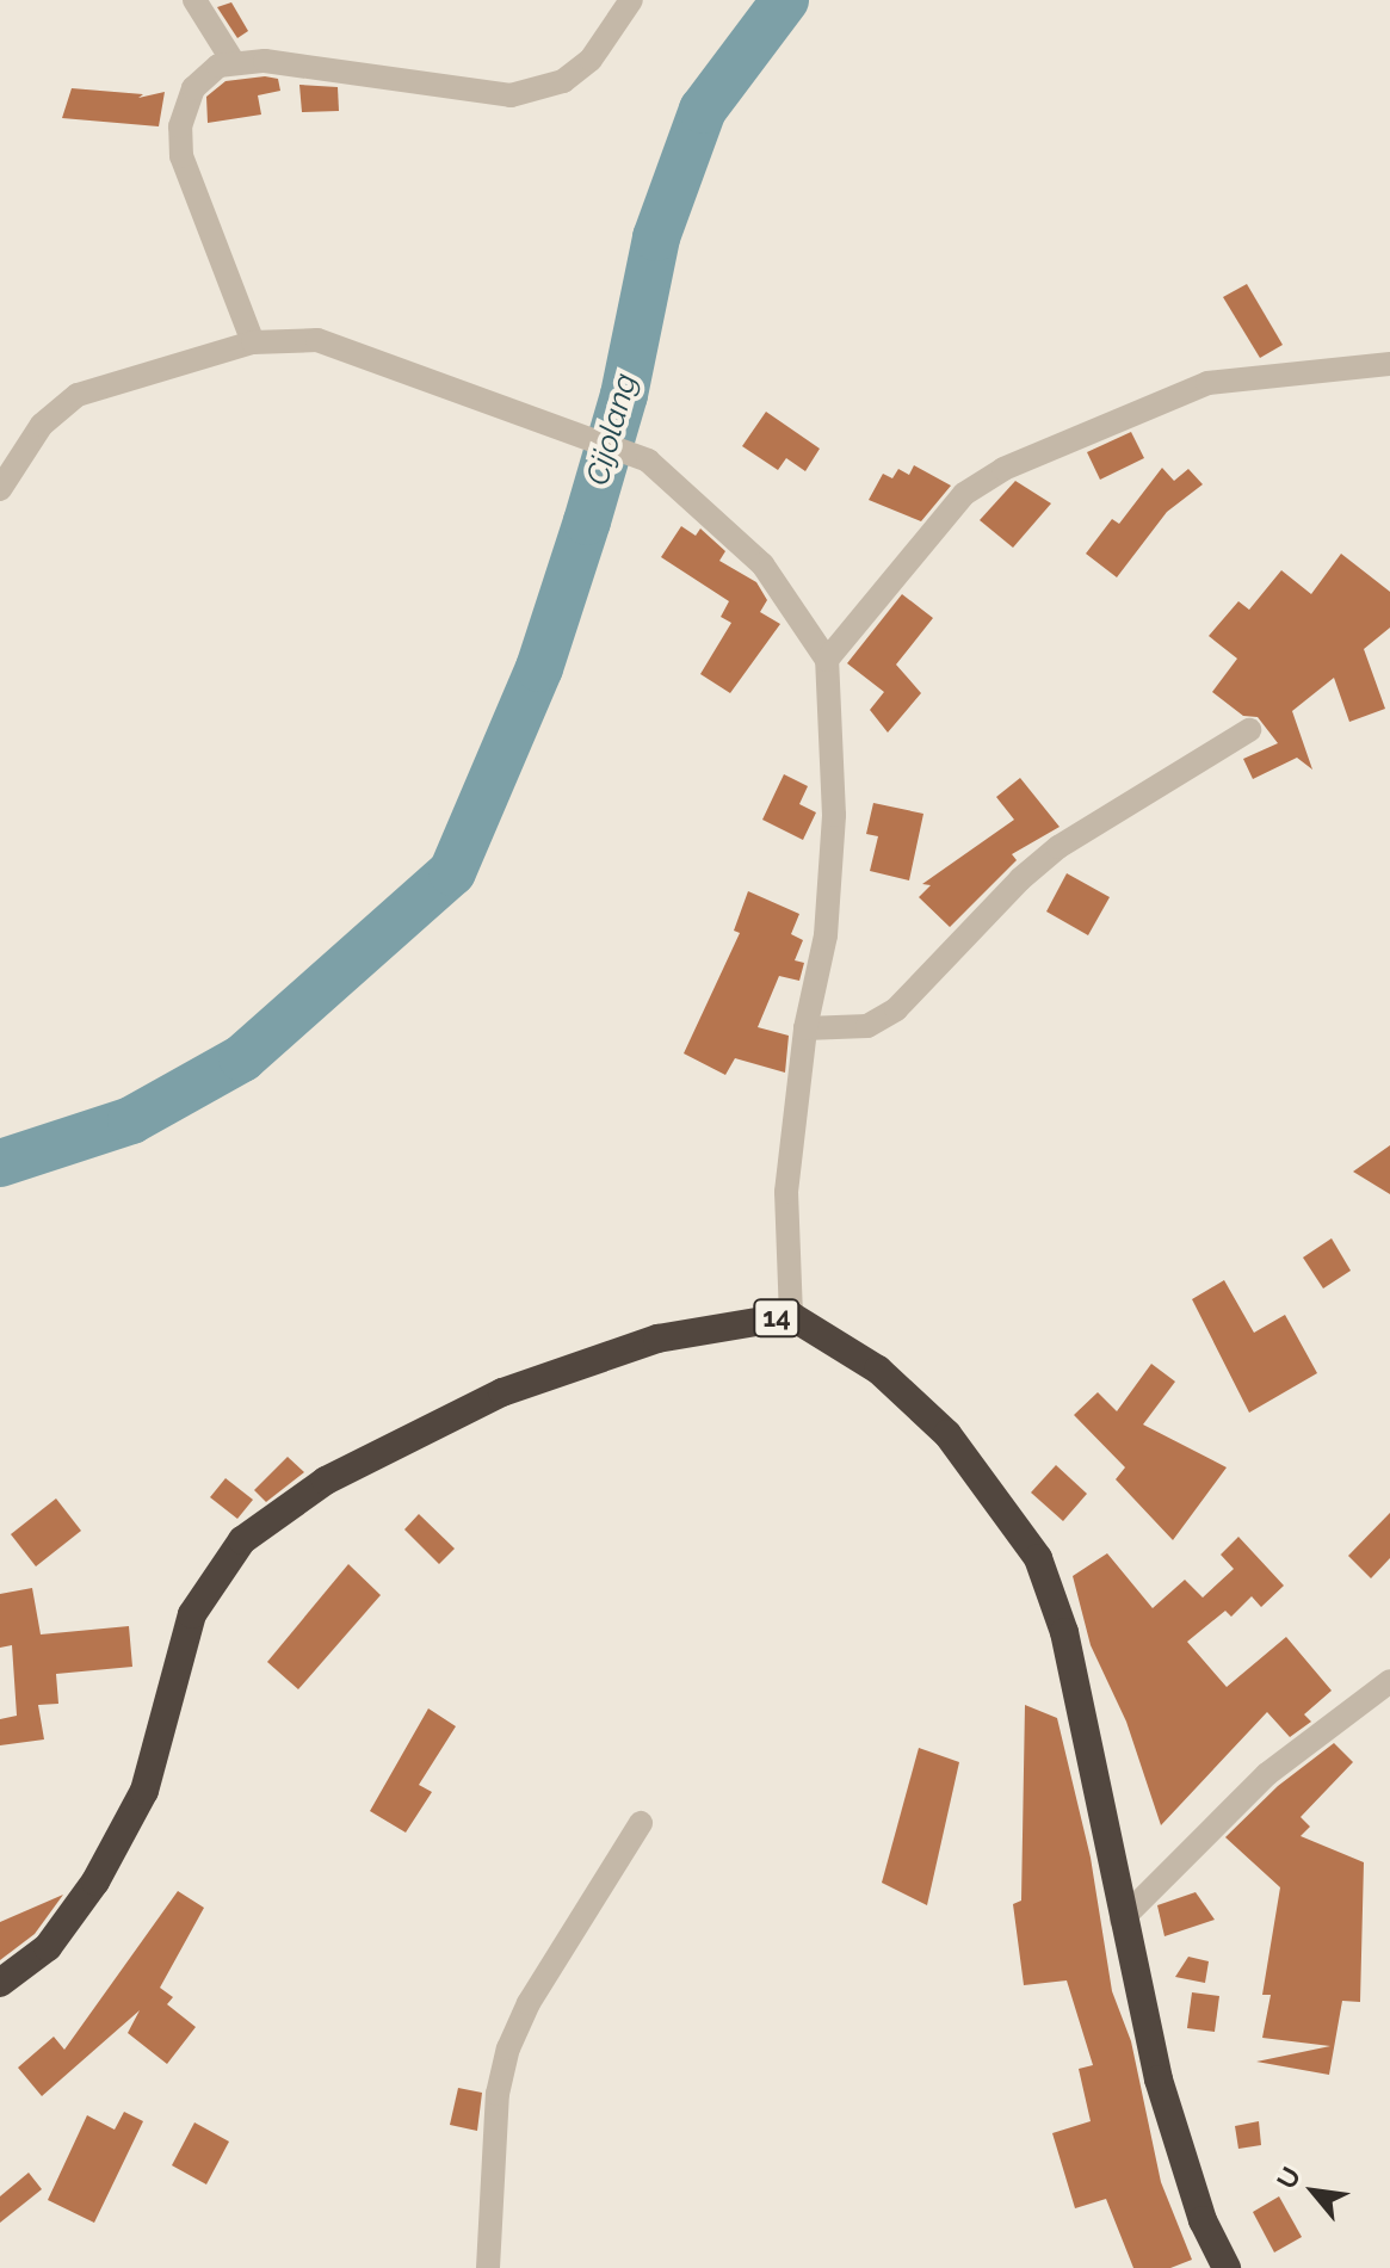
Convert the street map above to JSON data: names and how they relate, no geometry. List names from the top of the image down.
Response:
{
  "streets": {
    "highway": ["14"]
  },
  "water": ["Cijolang"],
  "north": "top left"
}
